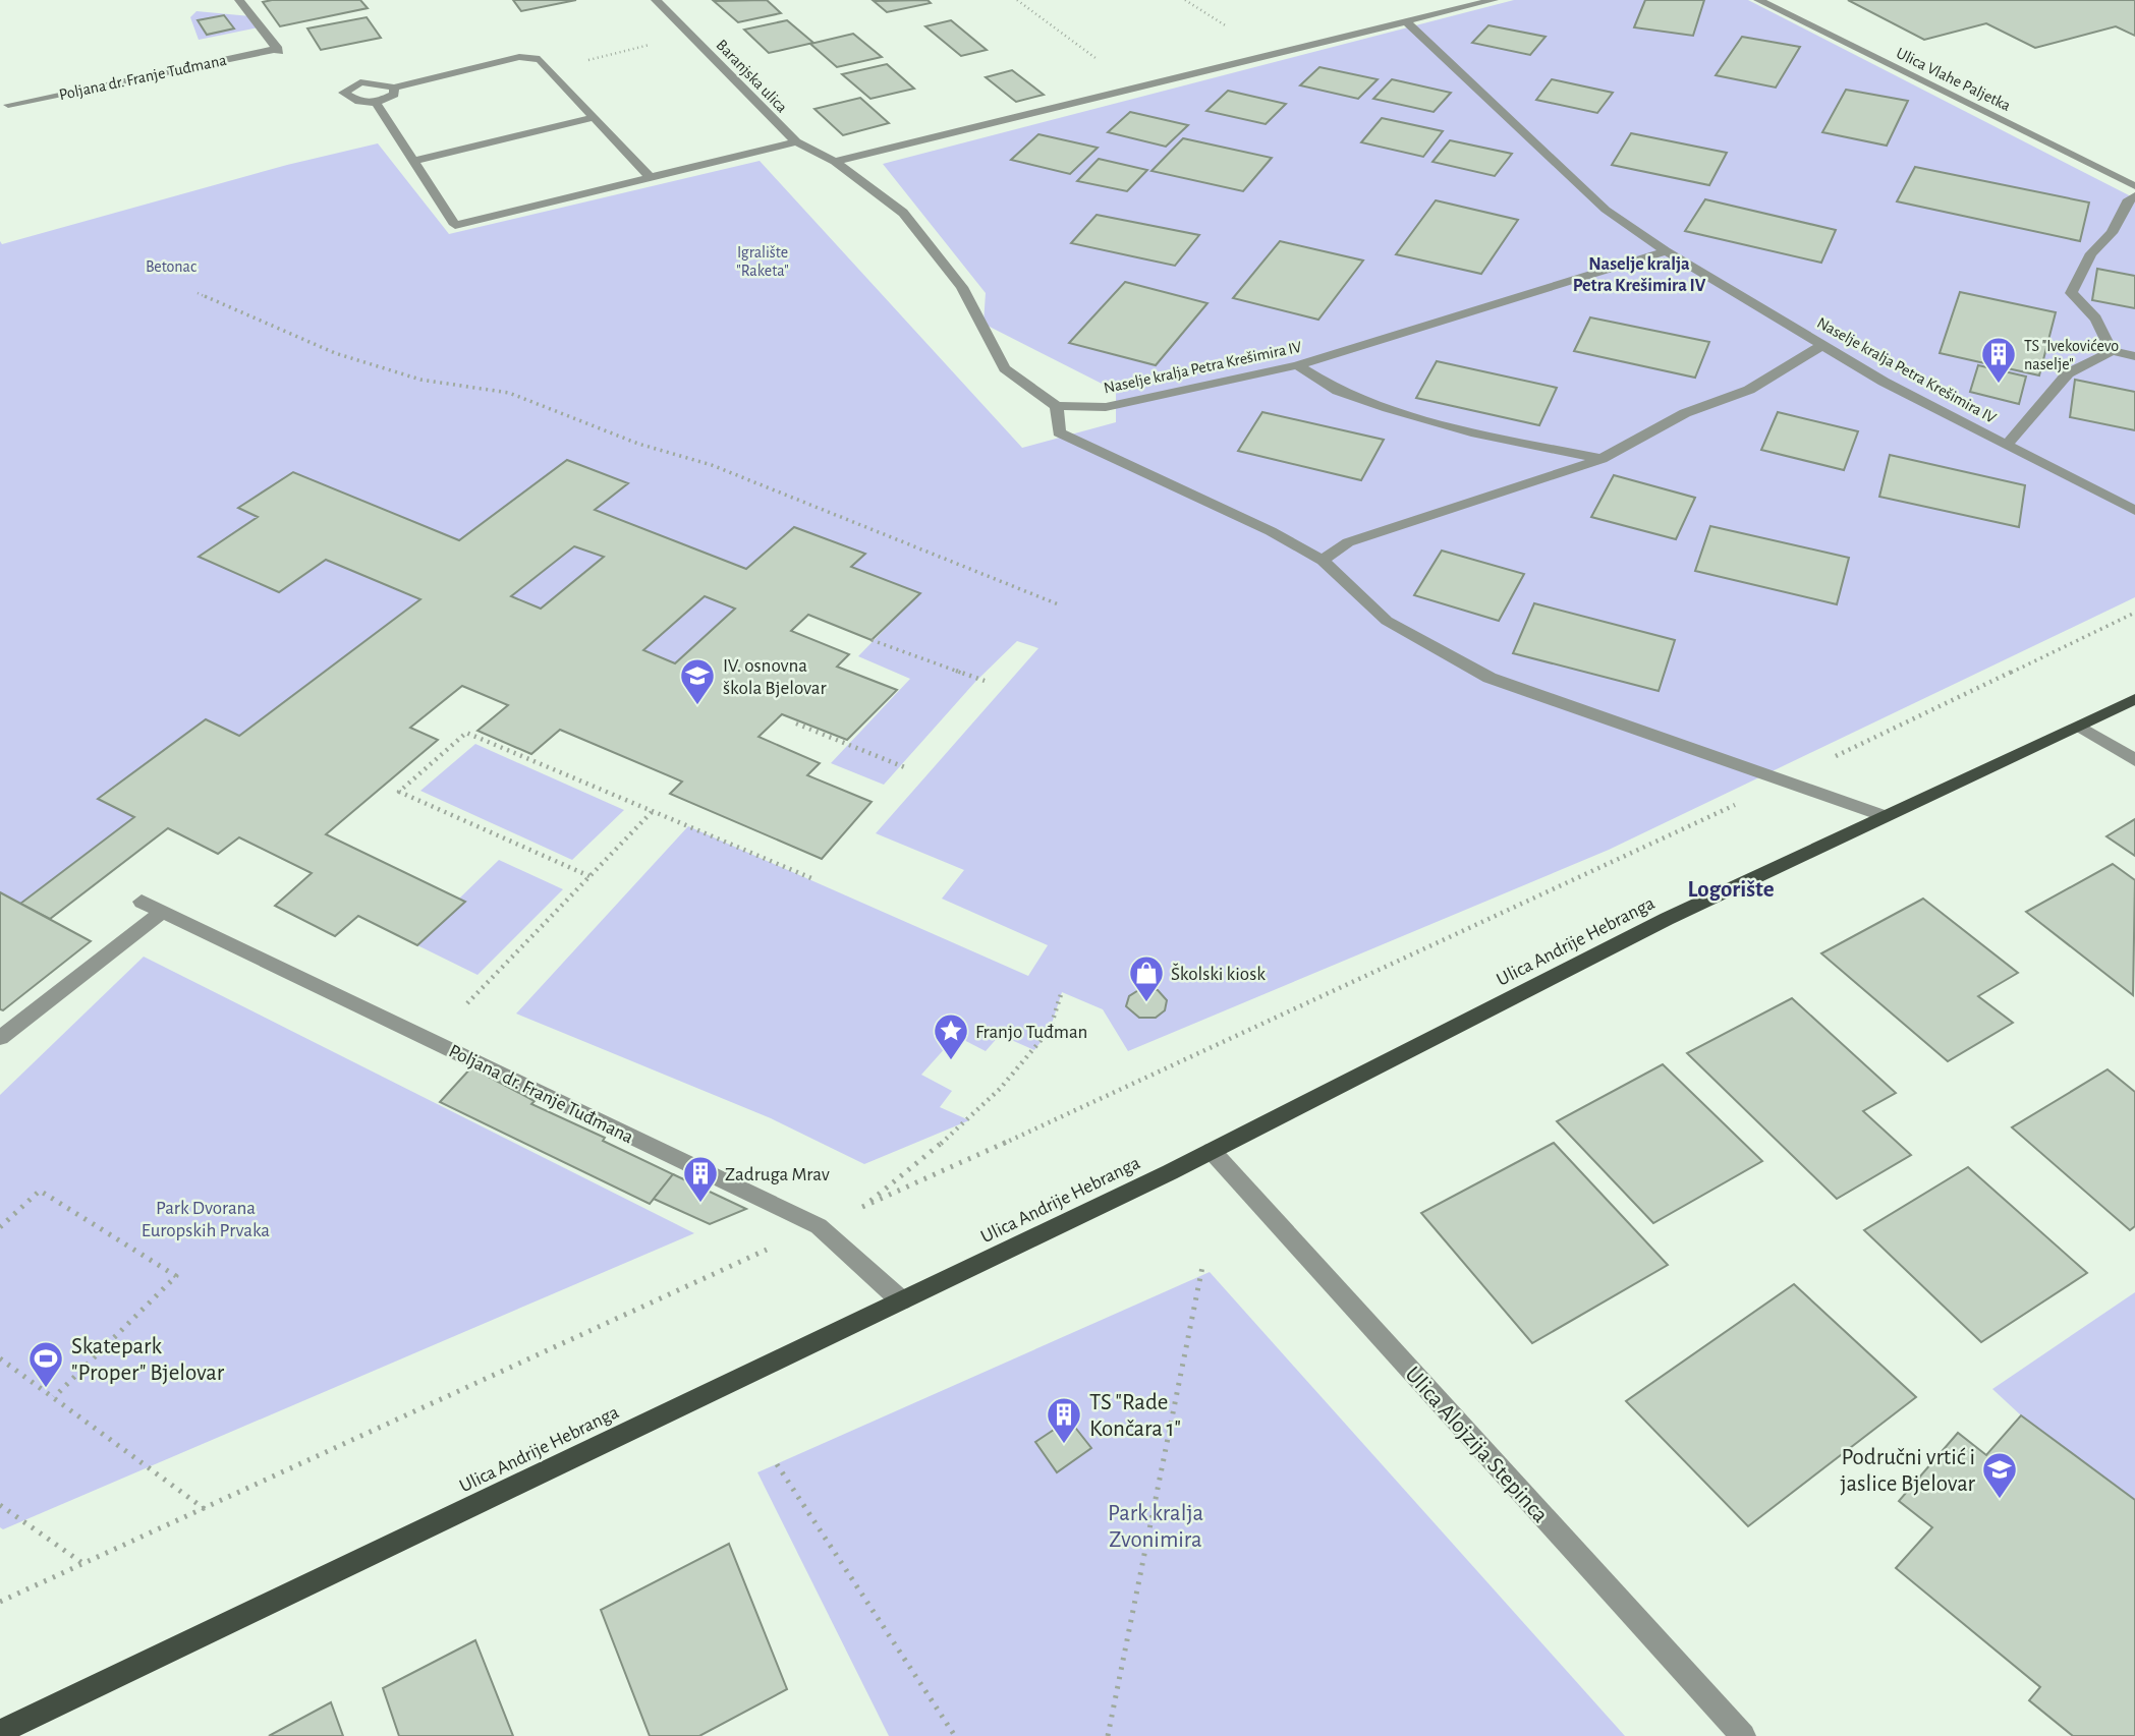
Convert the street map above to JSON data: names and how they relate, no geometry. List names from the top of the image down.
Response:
{
  "streets": {
    "main road": ["Ulica Andrije Hebranga"],
    "street": [
      "Baranjska ulica",
      "Poljana dr. Franje Tuđmana",
      "Ulica Vlahe Paljetka",
      "Naselje kralja Petra Krešimira IV",
      "Ulica Alojzija Stepinca"
    ]
  },
  "crossings": [
    ["Poljana dr. Franje Tuđmana", "Ulica Andrije Hebranga"],
    ["Ulica Andrije Hebranga", "Ulica Alojzija Stepinca"]
  ],
  "districts": ["Naselje kralja Petra Krešimira IV", "Logorište"],
  "parks": [
    "Igralište \"Raketa\"",
    "Betonac",
    "Park Dvorana Europskih Prvaka",
    "Park kralja Zvonimira"
  ],
  "places": {
    "building": ["TS \"Ivekovićevo naselje\"", "Zadruga Mrav", "TS \"Rade Končara 1\""],
    "school or university": ["IV. osnovna škola Bjelovar", "Područni vrtić i jaslice Bjelovar"],
    "shop": ["Školski kiosk"],
    "place": ["Franjo Tuđman"],
    "sports": ["Skatepark \"Proper\" Bjelovar"]
  }
}
